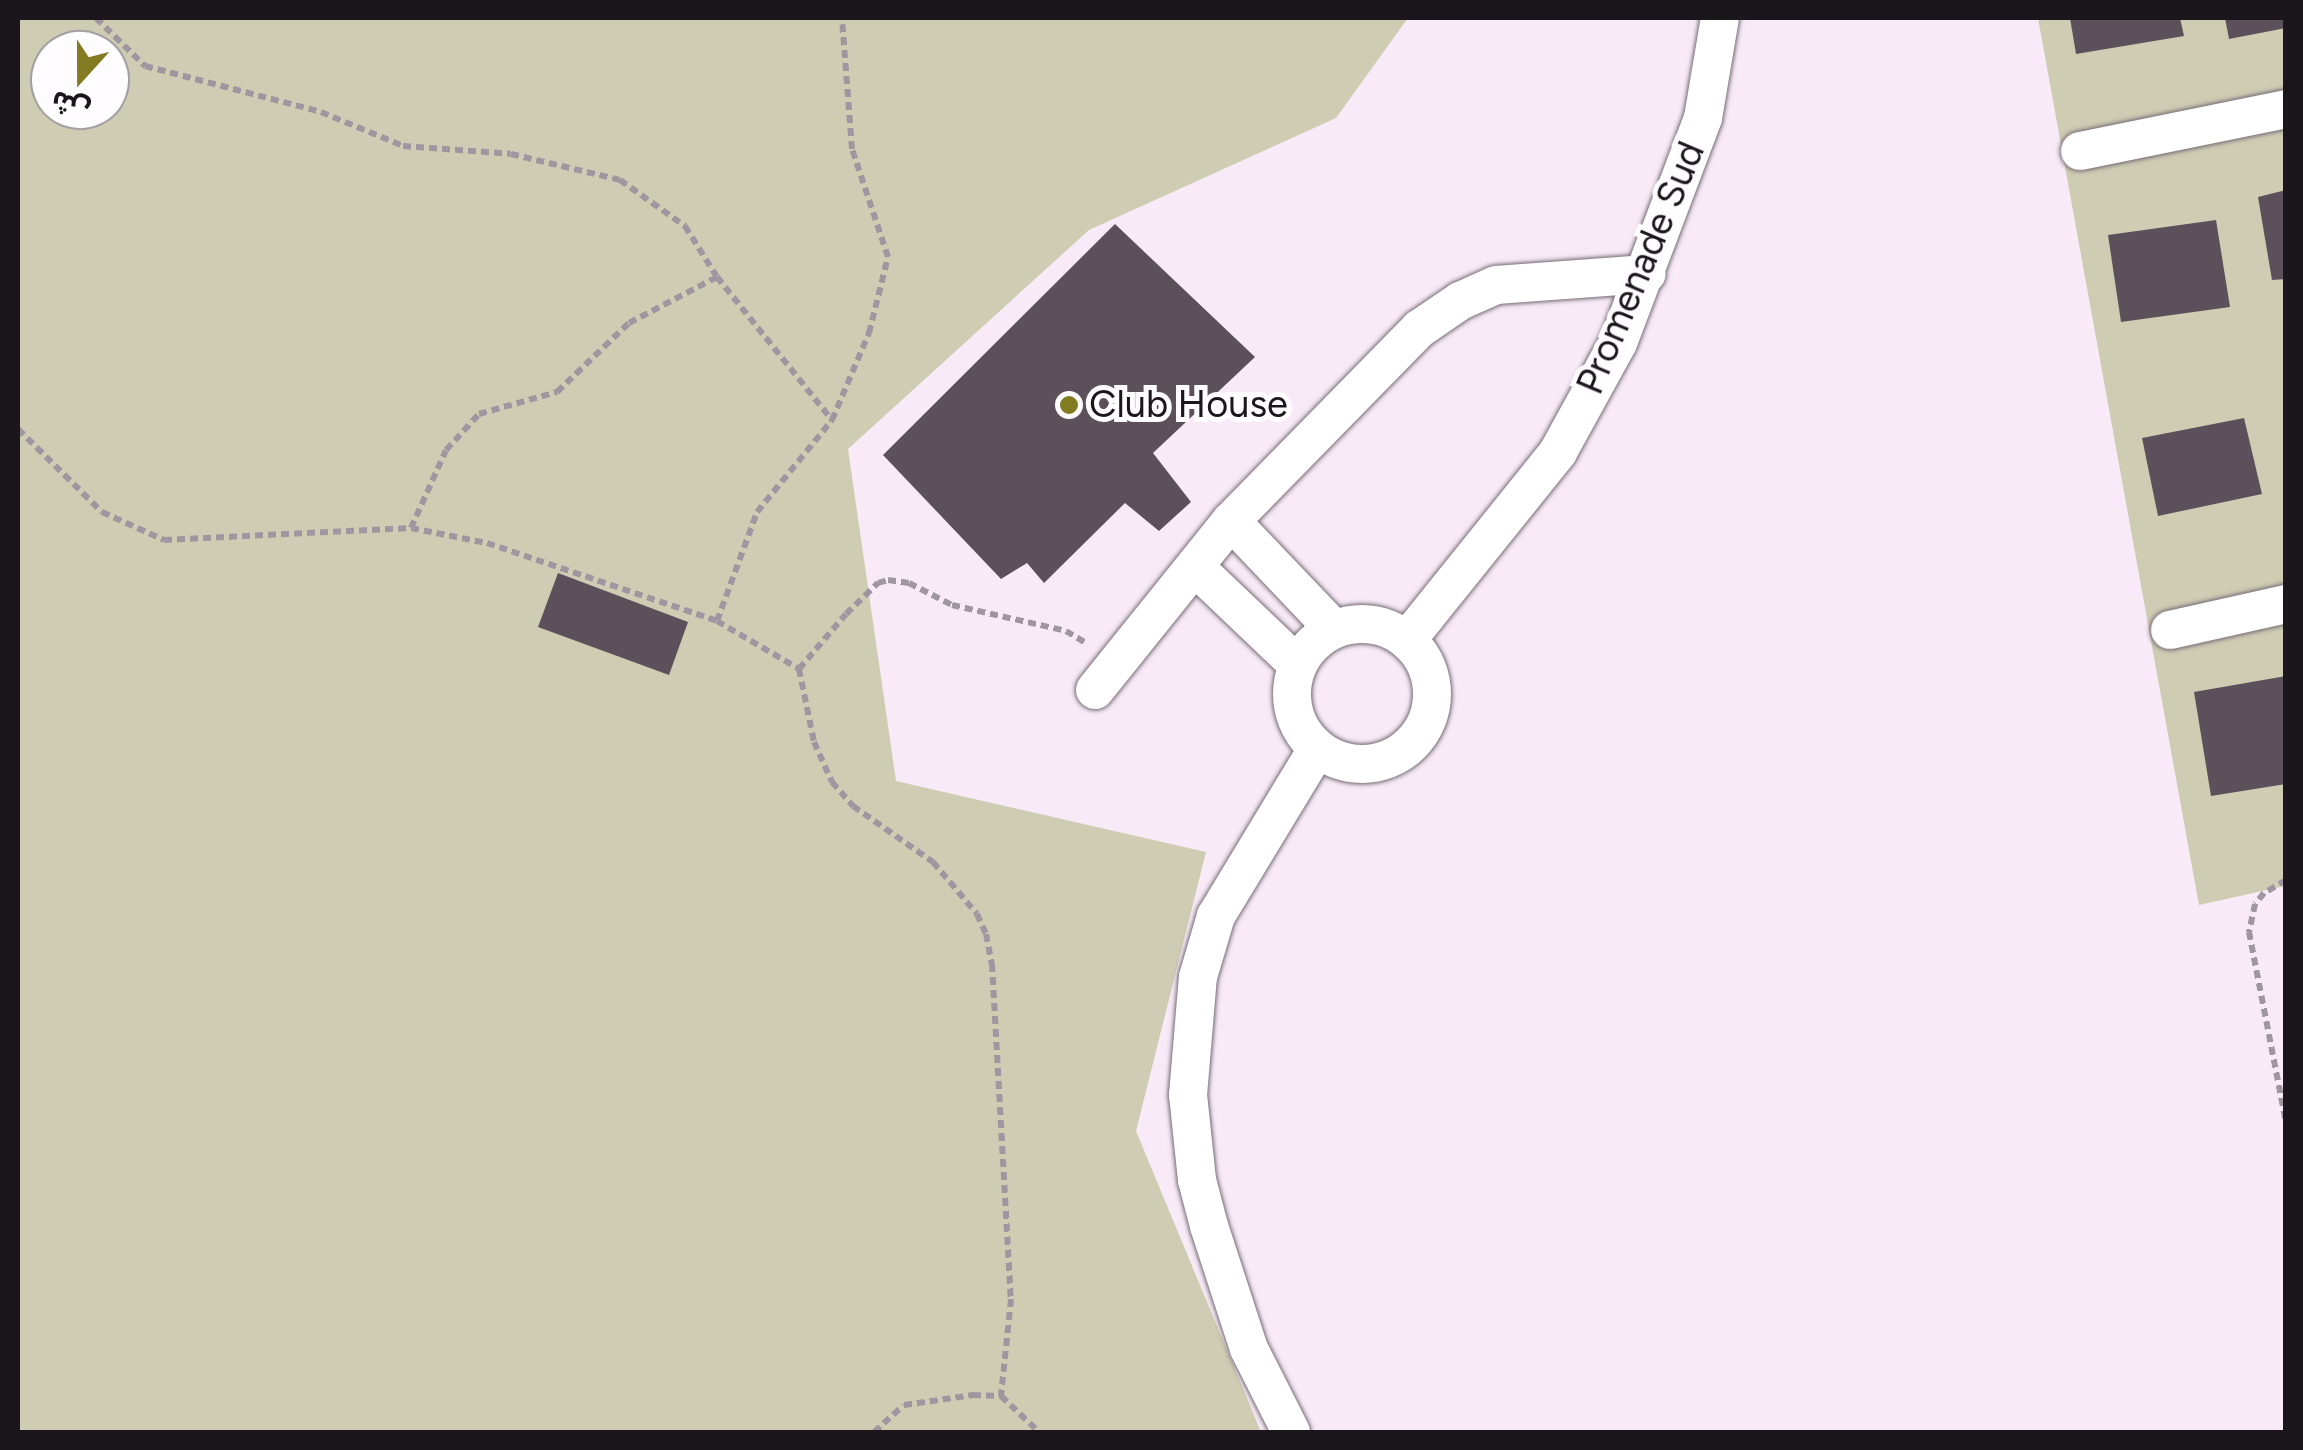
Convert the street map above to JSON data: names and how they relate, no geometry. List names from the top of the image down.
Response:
{
  "streets": {
    "street": ["Promenade Sud"]
  },
  "places": ["Club House"],
  "north": "bottom"
}
